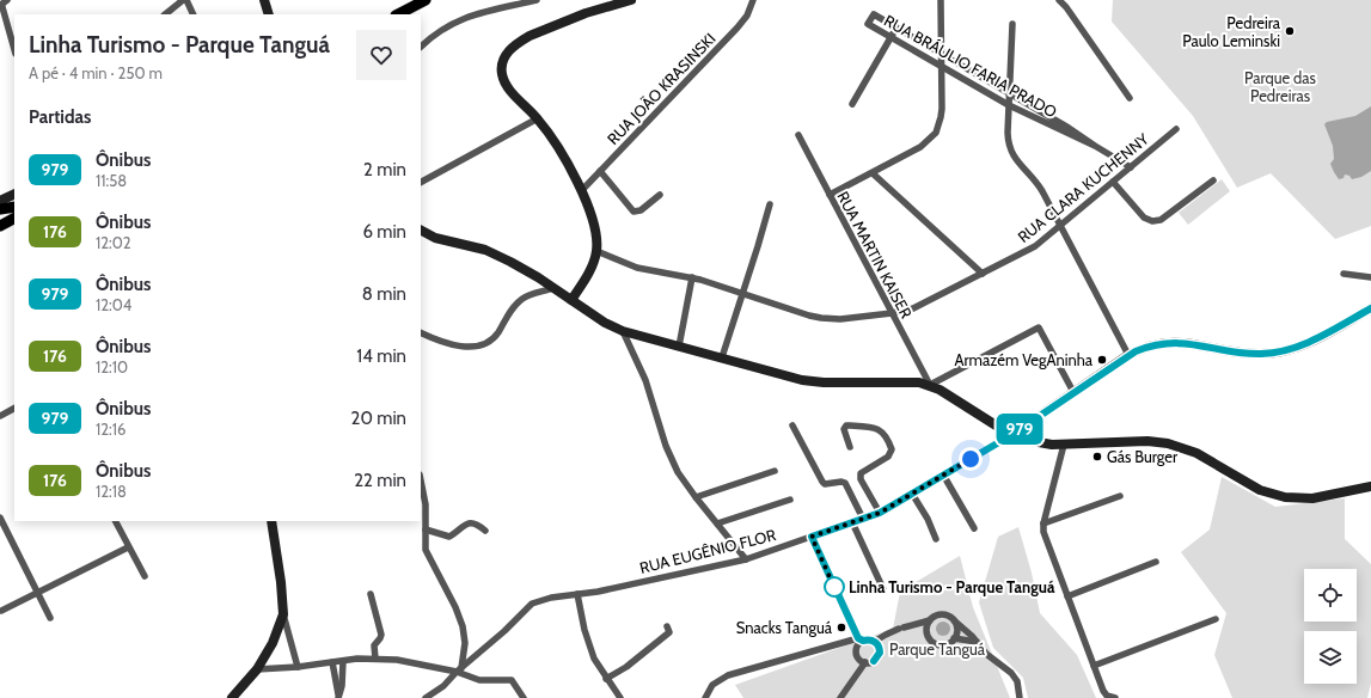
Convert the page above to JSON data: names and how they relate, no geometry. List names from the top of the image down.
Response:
{
  "streets": {
    "main road": ["RUA EUGÊNIO FLOR"],
    "street": [
      "RUA BRÁULIO FARIA PRADO",
      "RUA JOÃO KRASINSKI",
      "RUA CLARA KUCHENNY",
      "RUA MARTIN KAISER"
    ]
  },
  "crossings": [
    ["RUA BRÁULIO FARIA PRADO", "RUA CLARA KUCHENNY"],
    ["RUA CLARA KUCHENNY", "RUA MARTIN KAISER"]
  ],
  "parks": ["Parque das Pedreiras", "Parque Tanguá"],
  "places": [
    "Pedreira Paulo Leminski",
    "Armazém VegAninha",
    "Gás Burger",
    "Linha Turismo - Parque Tanguá",
    "Snacks Tanguá"
  ],
  "lines": ["bus line 979"],
  "page": {
    "on_map": "979",
    "heading": [
      ["Linha Turismo - Parque Tanguá", "A pé · 4 min · 250 m"],
      "Partidas"
    ],
    "list": [
      {
        "mark": "979",
        "name": "Ônibus",
        "note": "11:58",
        "value": "2 min"
      },
      {
        "mark": "176",
        "name": "Ônibus",
        "note": "12:02",
        "value": "6 min"
      },
      {
        "mark": "979",
        "name": "Ônibus",
        "note": "12:04",
        "value": "8 min"
      },
      {
        "mark": "176",
        "name": "Ônibus",
        "note": "12:10",
        "value": "14 min"
      },
      {
        "mark": "979",
        "name": "Ônibus",
        "note": "12:16",
        "value": "20 min"
      },
      {
        "mark": "176",
        "name": "Ônibus",
        "note": "12:18",
        "value": "22 min"
      }
    ]
  }
}
